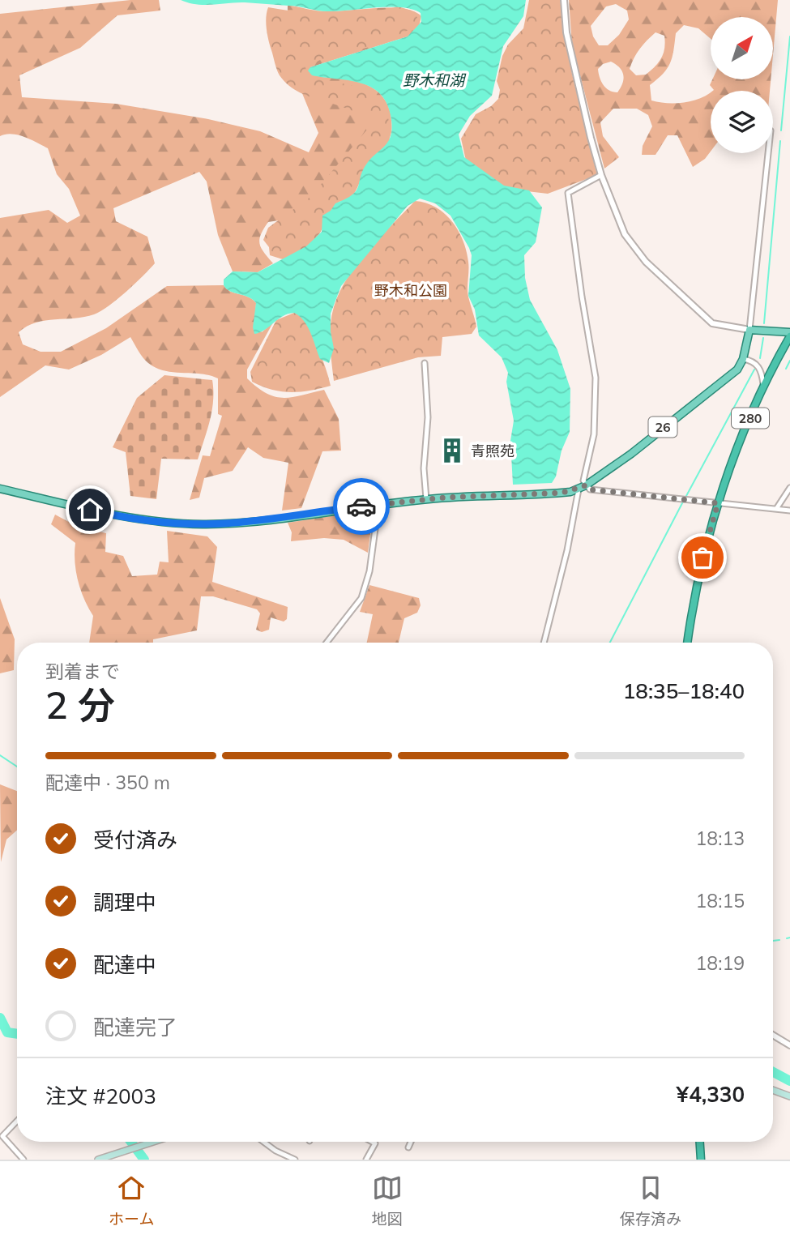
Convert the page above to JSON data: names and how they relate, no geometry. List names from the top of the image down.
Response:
{
  "streets": {
    "highway": ["280"],
    "main road": ["26"]
  },
  "water": ["野木和湖"],
  "parks": ["野木和公園"],
  "places": {
    "building": ["青照苑"]
  },
  "north": "top right",
  "page": {
    "heading": ["2 分", "到着まで", "18:35–18:40"],
    "panel": ["注文 #2003", "¥4,330"],
    "bar": "配達中 · 350 m",
    "list": [
      ["受付済み", "18:13"],
      ["調理中", "18:15"],
      ["配達中", "18:19"],
      "配達完了"
    ],
    "tabs": ["ホーム", "地図", "保存済み"]
  }
}
